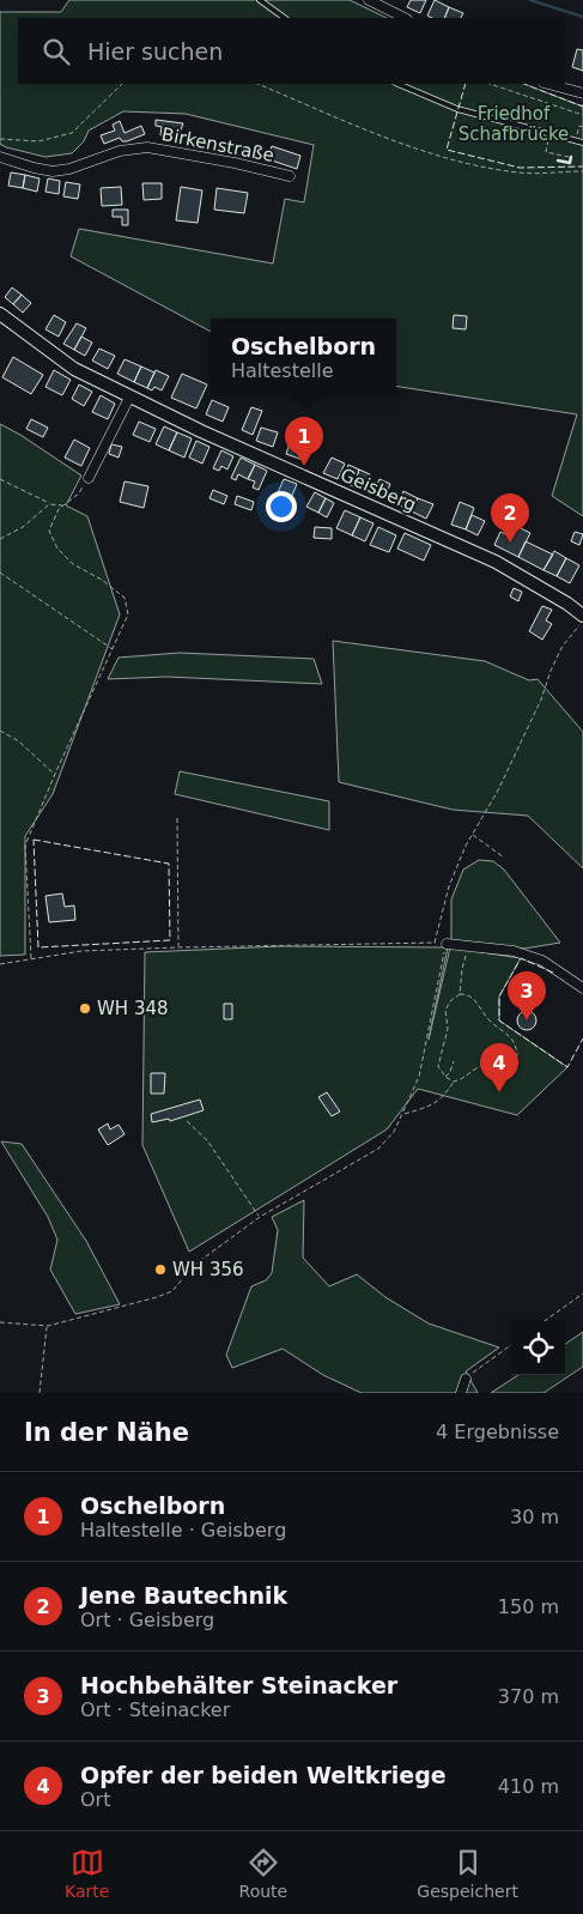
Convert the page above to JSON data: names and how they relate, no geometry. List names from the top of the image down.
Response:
{
  "streets": {
    "street": ["Birkenstraße", "Geisberg"]
  },
  "parks": ["Friedhof Schafbrücke"],
  "places": ["WH 348", "WH 356"],
  "page": {
    "search": "Hier suchen",
    "popup": ["Oschelborn", "Haltestelle"],
    "pins": [
      "1",
      "2",
      "3",
      "4"
    ],
    "heading": ["In der Nähe", "4 Ergebnisse"],
    "list": [
      {
        "mark": "1",
        "name": "Oschelborn",
        "note": "Haltestelle · Geisberg",
        "value": "30 m"
      },
      {
        "mark": "2",
        "name": "Jene Bautechnik",
        "note": "Ort · Geisberg",
        "value": "150 m"
      },
      {
        "mark": "3",
        "name": "Hochbehälter Steinacker",
        "note": "Ort · Steinacker",
        "value": "370 m"
      },
      {
        "mark": "4",
        "name": "Opfer der beiden Weltkriege",
        "note": "Ort",
        "value": "410 m"
      }
    ],
    "nav": ["Karte", "Route", "Gespeichert"]
  }
}
